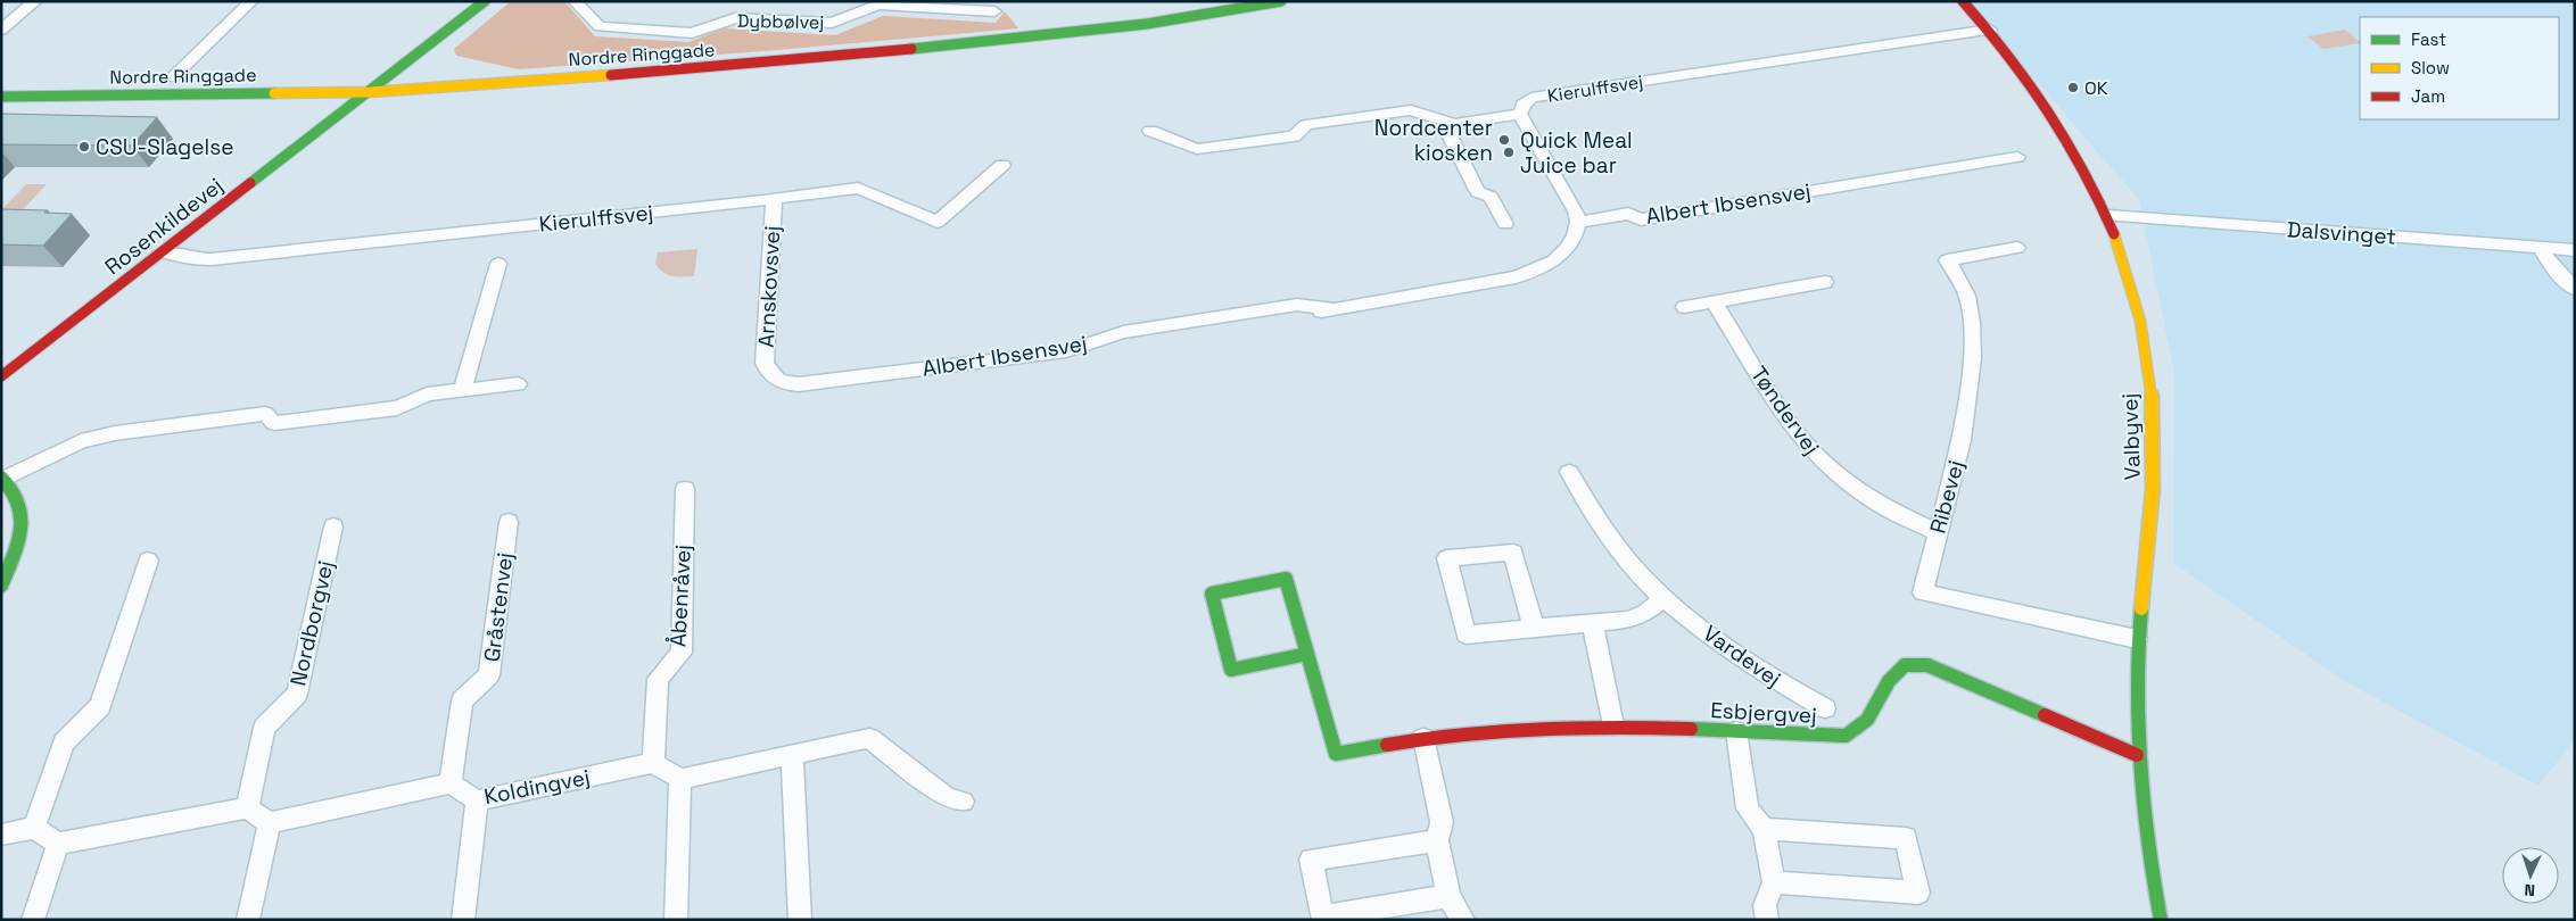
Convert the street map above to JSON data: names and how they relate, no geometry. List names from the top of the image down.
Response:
{
  "streets": {
    "street": [
      "Dybbølvej",
      "Nordre Ringgade",
      "Kierulffsvej",
      "Albert Ibsensvej",
      "Rosenkildevej",
      "Dalsvinget",
      "Arnskovsvej",
      "Tøndervej",
      "Valbyvej",
      "Ribevej",
      "Åbenråvej",
      "Gråstenvej",
      "Nordborgvej",
      "Vardevej",
      "Esbjergvej",
      "Koldingvej"
    ]
  },
  "crossings": [
    ["Nordre Ringgade", "Rosenkildevej"],
    ["Kierulffsvej", "Rosenkildevej"],
    ["Kierulffsvej", "Arnskovsvej"],
    ["Kierulffsvej", "Valbyvej"],
    ["Albert Ibsensvej", "Arnskovsvej"],
    ["Dalsvinget", "Valbyvej"],
    ["Tøndervej", "Ribevej"],
    ["Valbyvej", "Ribevej"],
    ["Valbyvej", "Esbjergvej"],
    ["Åbenråvej", "Koldingvej"],
    ["Gråstenvej", "Koldingvej"]
  ],
  "places": [
    "OK",
    "Nordcenter kiosken",
    "CSU-Slagelse",
    "Quick Meal Juice bar"
  ],
  "legend": ["Fast", "Slow", "Jam"],
  "north": "bottom"
}
